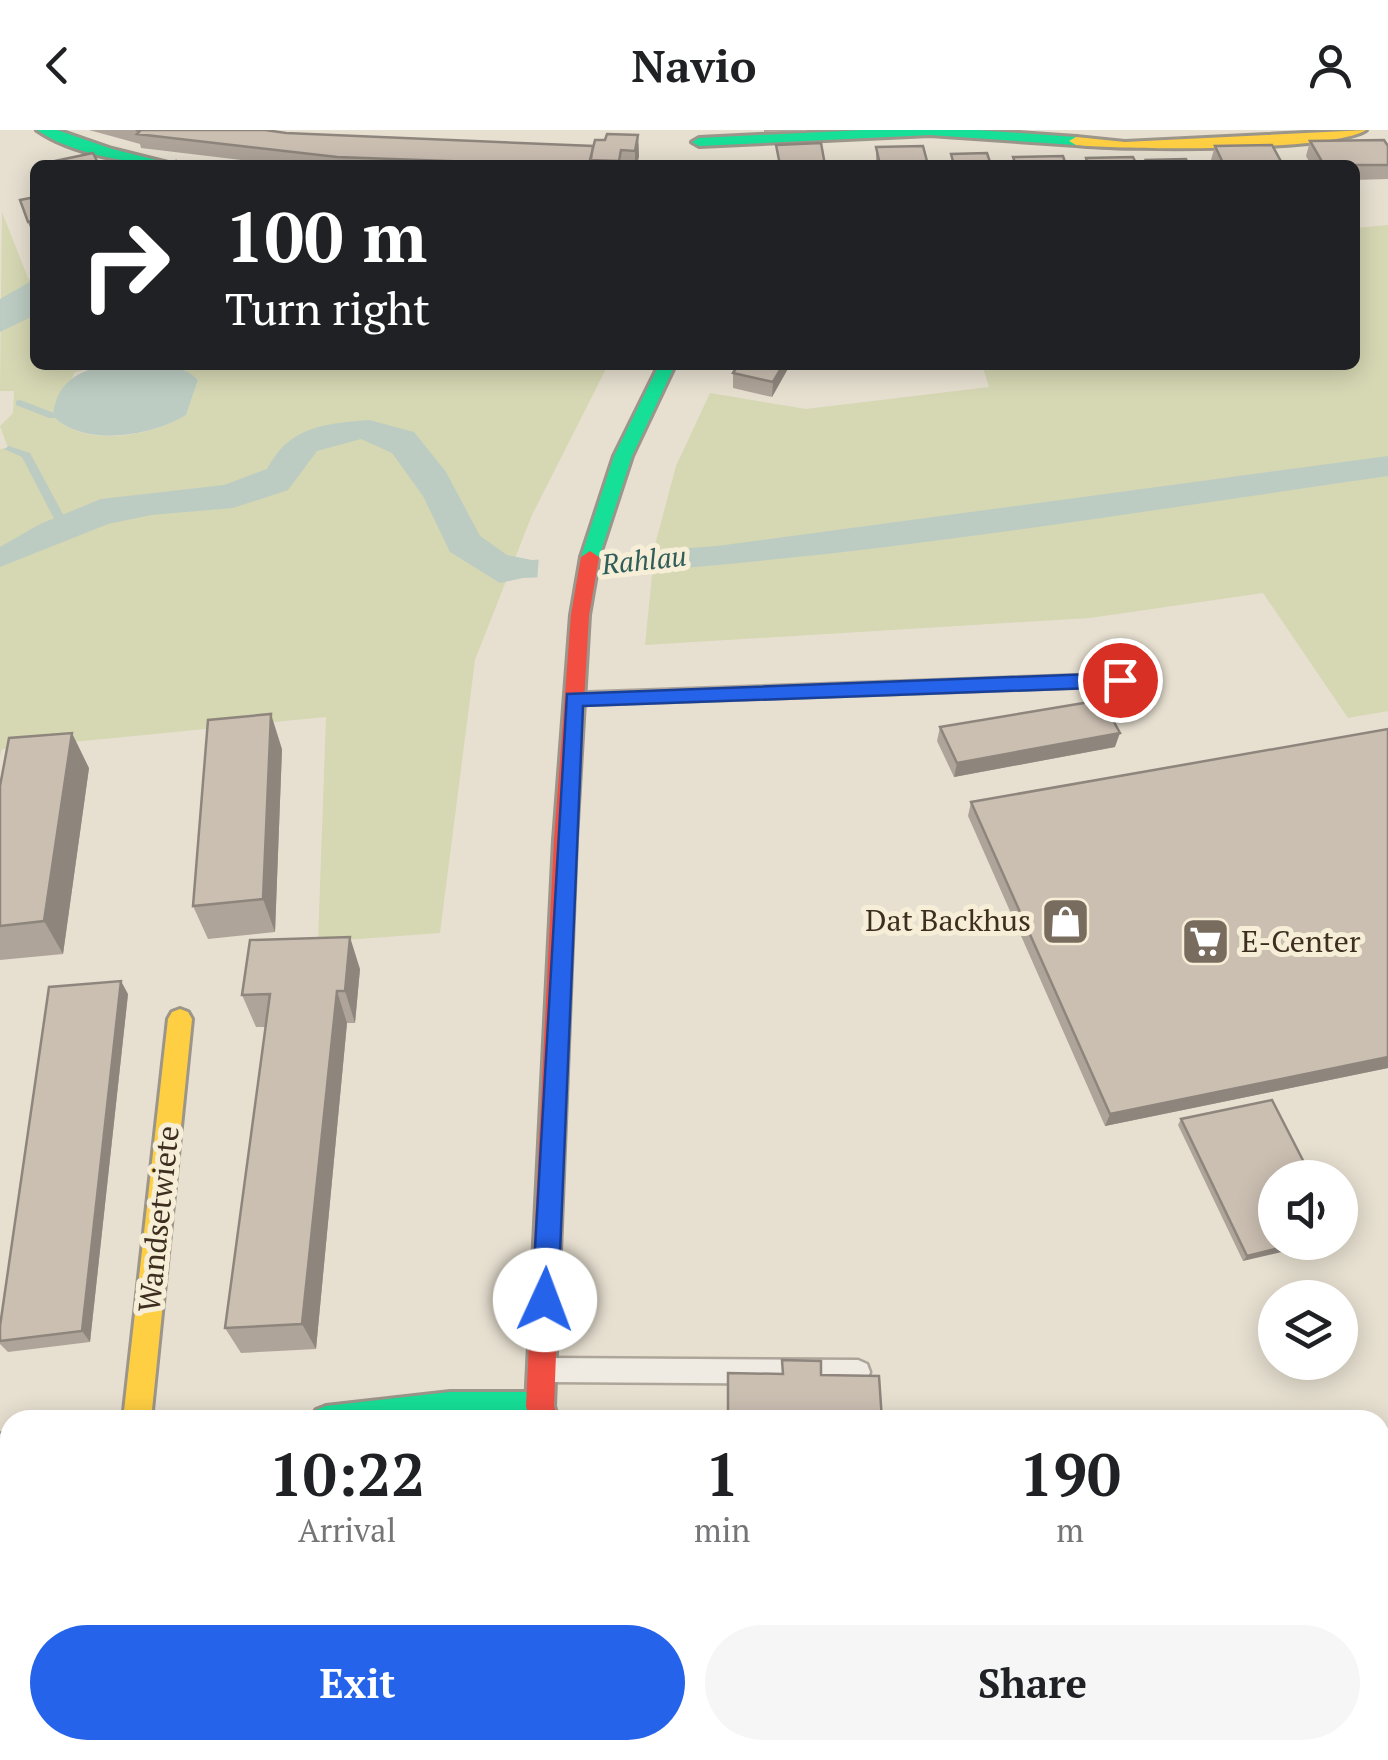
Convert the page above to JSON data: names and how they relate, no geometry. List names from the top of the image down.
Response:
{
  "streets": {
    "street": ["Wandsetwiete"]
  },
  "water": ["Rahlau"],
  "places": {
    "shop": ["Dat Backhus"],
    "supermarket": ["E-Center"]
  },
  "page": {
    "header": "Navio",
    "turn": ["100 m", "Turn right"],
    "eta": [
      "10:22",
      "Arrival",
      "1",
      "min",
      "190",
      "m"
    ],
    "buttons": ["Exit", "Share"]
  }
}
